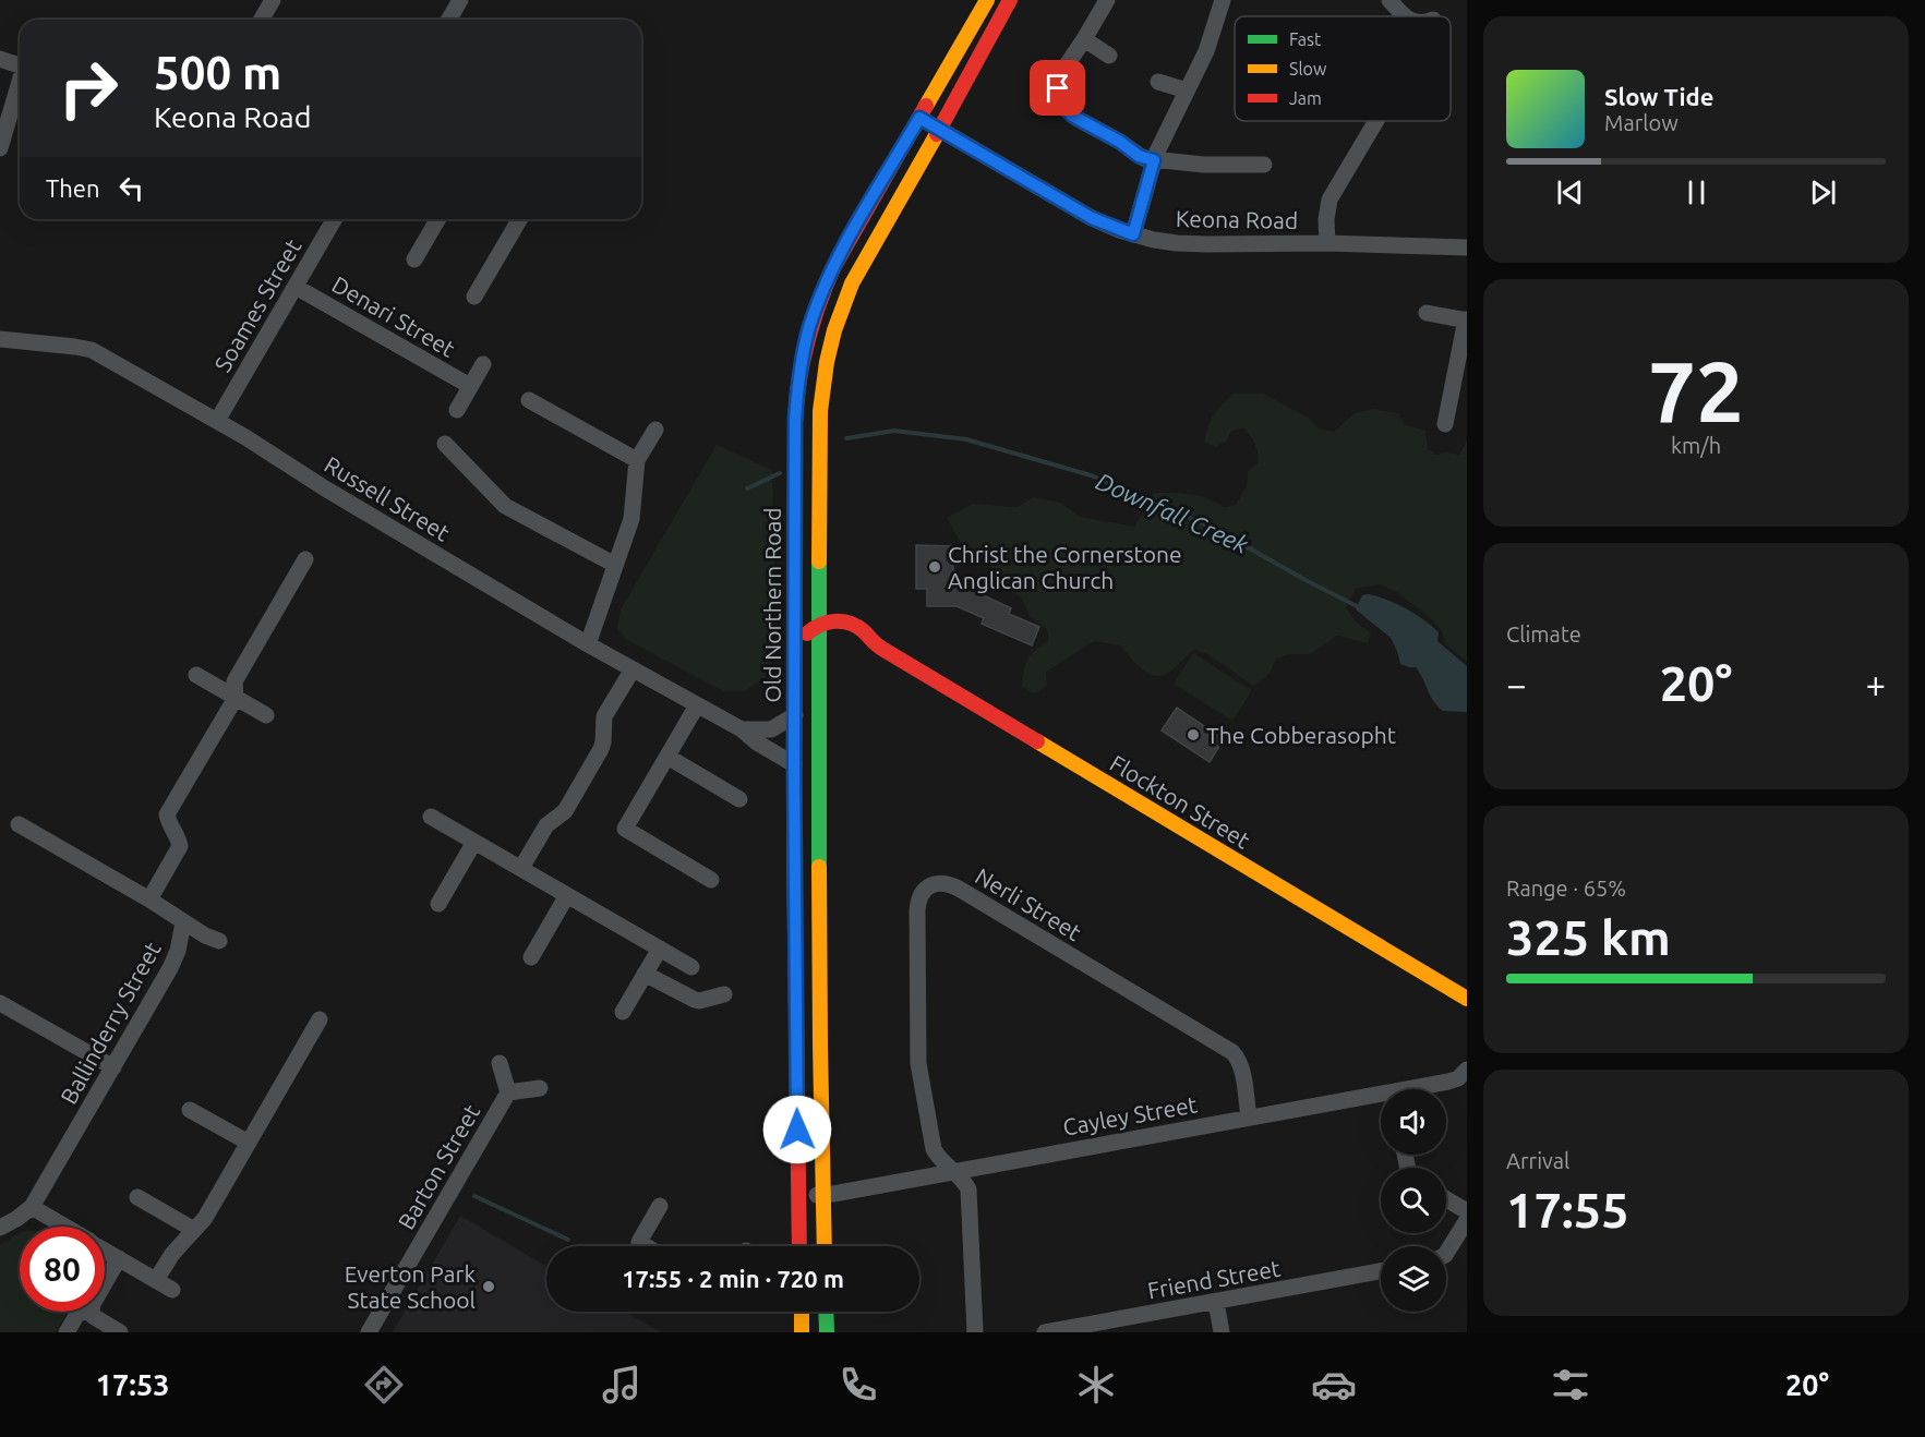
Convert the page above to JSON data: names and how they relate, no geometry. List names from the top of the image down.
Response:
{
  "streets": {
    "main road": ["Old Northern Road", "Flockton Street"],
    "street": [
      "Keona Road",
      "Soames Street",
      "Denari Street",
      "Russell Street",
      "Nerli Street",
      "Ballinderry Street",
      "Cayley Street",
      "Barton Street",
      "Friend Street"
    ]
  },
  "crossings": [
    ["Keona Road", "Old Northern Road"],
    ["Soames Street", "Denari Street"],
    ["Soames Street", "Russell Street"],
    ["Russell Street", "Old Northern Road"],
    ["Old Northern Road", "Flockton Street"],
    ["Old Northern Road", "Cayley Street"],
    ["Nerli Street", "Cayley Street"]
  ],
  "water": ["Downfall Creek"],
  "places": ["Christ the Cornerstone Anglican Church", "The Cobberasopht", "Everton Park State School"],
  "legend": ["Fast", "Slow", "Jam"],
  "page": {
    "turn": ["500 m", "Keona Road"],
    "song": ["Slow Tide", "Marlow"],
    "then": "Then",
    "tile": [
      ["72", "km/h"],
      "Climate",
      ["Range · 65%", "325 km"],
      ["Arrival", "17:55"]
    ],
    "heat": ["−", "20°", "+"],
    "limit": "80",
    "trip": "17:55 · 2 min · 720 m",
    "tabs": ["17:53", "20°"]
  }
}
